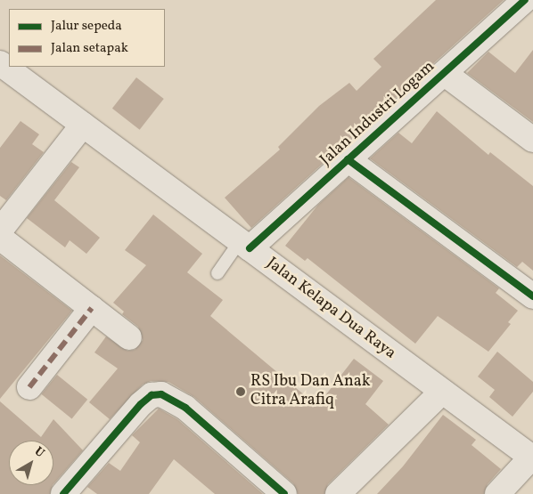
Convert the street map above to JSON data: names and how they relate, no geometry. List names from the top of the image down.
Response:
{
  "streets": {
    "street": ["Jalan Industri Logam", "Jalan Kelapa Dua Raya"]
  },
  "crossings": [
    ["Jalan Industri Logam", "Jalan Kelapa Dua Raya"]
  ],
  "places": ["RS Ibu Dan Anak Citra Arafiq"],
  "legend": ["Jalur sepeda", "Jalan setapak"],
  "north": "top right"
}
